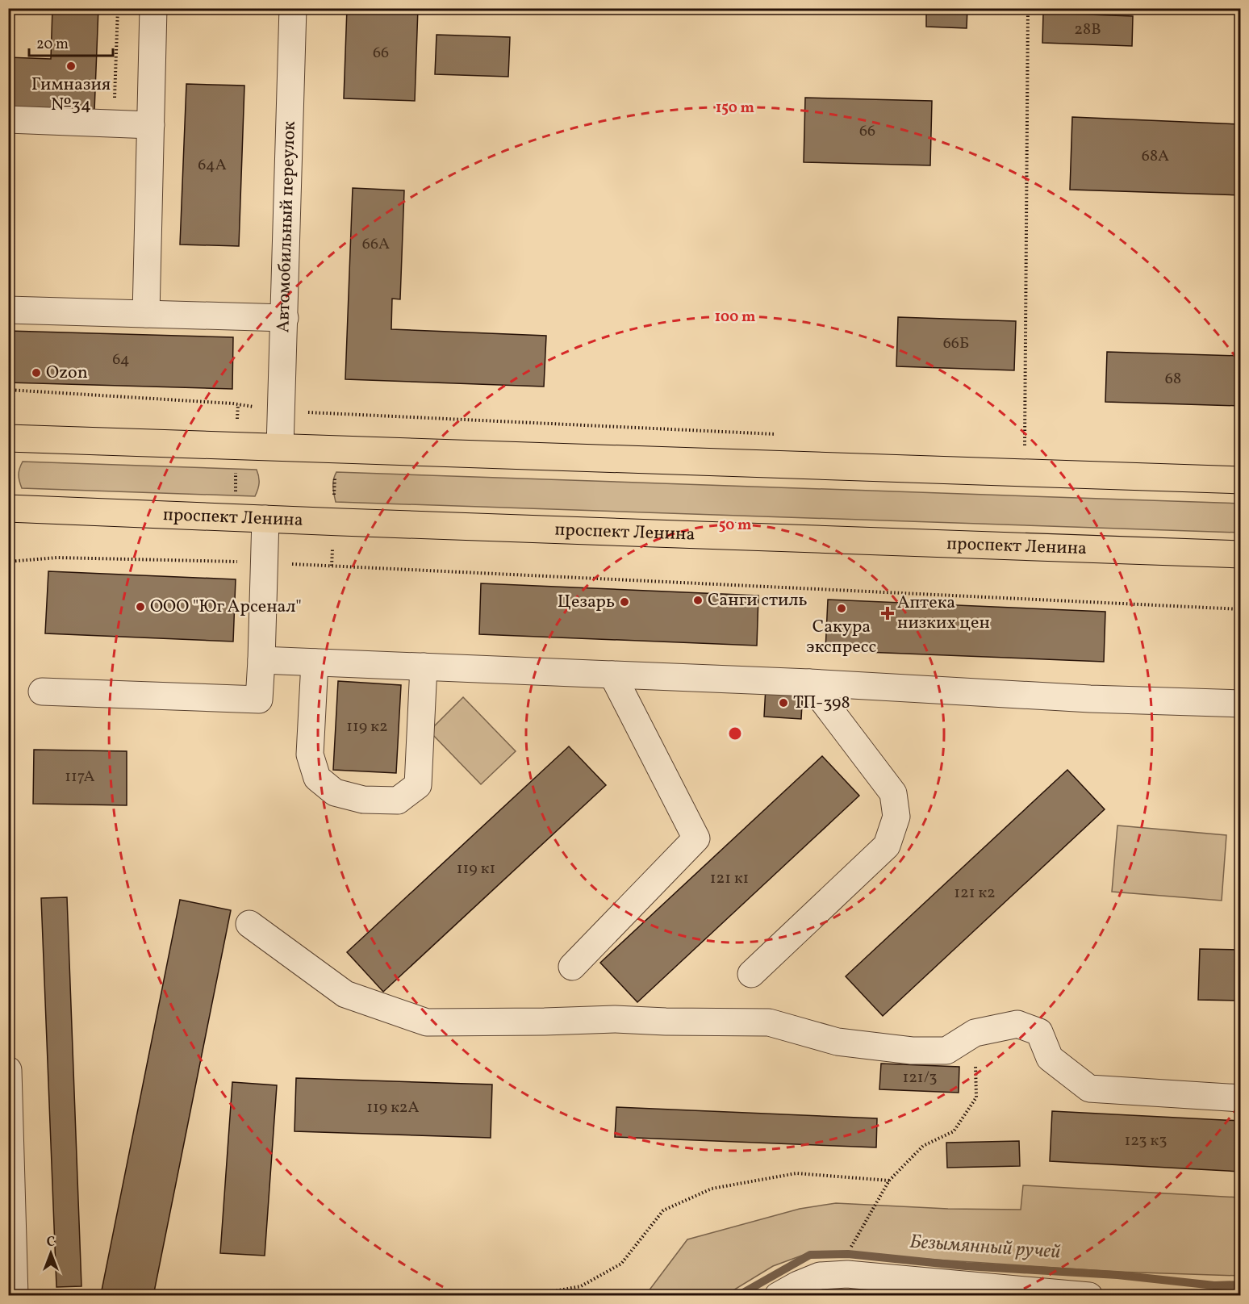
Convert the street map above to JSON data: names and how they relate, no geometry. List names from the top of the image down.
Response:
{
  "streets": {
    "main road": ["проспект Ленина"],
    "street": ["Автомобильный переулок"]
  },
  "water": ["Безымянный ручей"],
  "places": {
    "other": [
      "Гимназия №34",
      "Ozon",
      "Санги стиль",
      "Цезарь",
      "ООО \"Юг Арсенал\"",
      "Сакура экспресс",
      "ТП-398"
    ],
    "health": ["Аптека низких цен"]
  },
  "house_numbers": [
    "28В",
    "66",
    "66",
    "68А",
    "64А",
    "66А",
    "66Б",
    "64",
    "68",
    "119 к2",
    "117А",
    "119 к1",
    "121 к1",
    "121 к2",
    "121/3",
    "119 к2А",
    "123 к3"
  ],
  "scale_bar": "20 m",
  "north": "top",
  "rings": ["150 m", "100 m", "50 m"]
}
